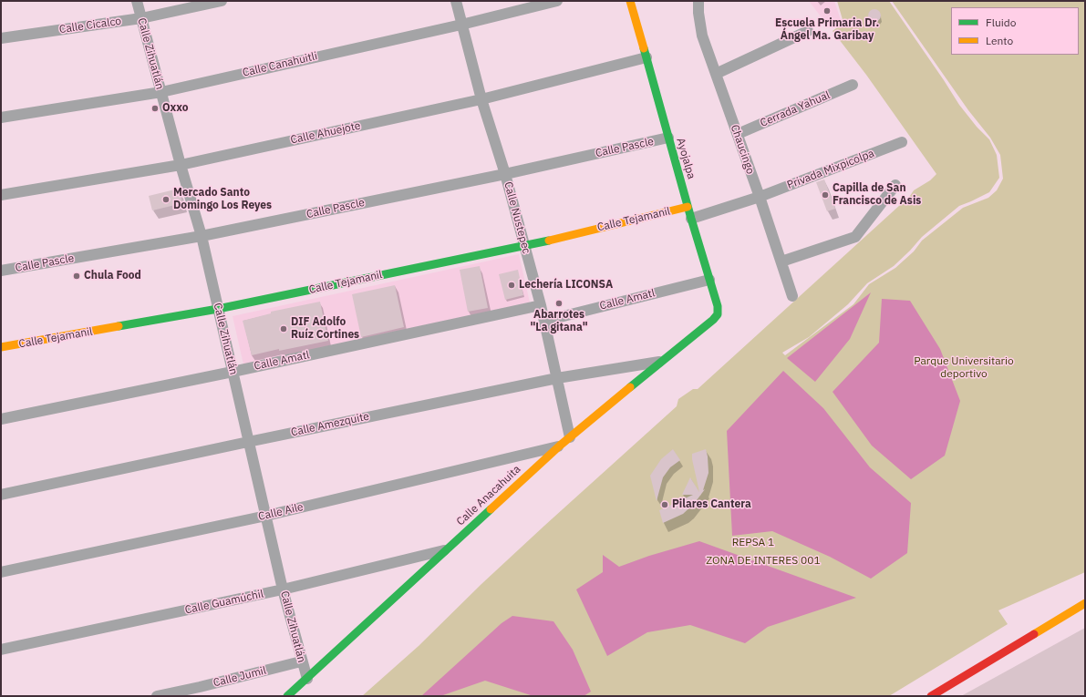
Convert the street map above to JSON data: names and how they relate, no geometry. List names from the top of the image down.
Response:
{
  "streets": {
    "street": [
      "Calle Cicalco",
      "Calle Zihuatlán",
      "Calle Canahuitli",
      "Cerrada Yahual",
      "Calle Ahuejote",
      "Calle Pascle",
      "Chaucingo",
      "Ayojalpa",
      "Privada Mixpicolpa",
      "Calle Nustepec",
      "Calle Tejamanil",
      "Calle Amatl",
      "Calle Amezquite",
      "Calle Anacahuita",
      "Calle Aile",
      "Calle Guamúchil",
      "Calle Jumil"
    ]
  },
  "crossings": [
    ["Calle Cicalco", "Calle Zihuatlán"],
    ["Calle Zihuatlán", "Calle Canahuitli"],
    ["Calle Zihuatlán", "Calle Ahuejote"],
    ["Calle Zihuatlán", "Calle Pascle"],
    ["Calle Zihuatlán", "Calle Tejamanil"],
    ["Calle Zihuatlán", "Calle Amatl"],
    ["Calle Zihuatlán", "Calle Amezquite"],
    ["Calle Zihuatlán", "Calle Anacahuita"],
    ["Calle Zihuatlán", "Calle Aile"],
    ["Calle Zihuatlán", "Calle Guamúchil"],
    ["Calle Zihuatlán", "Calle Jumil"],
    ["Calle Canahuitli", "Calle Nustepec"],
    ["Cerrada Yahual", "Chaucingo"],
    ["Calle Ahuejote", "Ayojalpa"],
    ["Calle Ahuejote", "Calle Nustepec"],
    ["Calle Pascle", "Ayojalpa"],
    ["Calle Pascle", "Calle Nustepec"],
    ["Chaucingo", "Privada Mixpicolpa"],
    ["Ayojalpa", "Calle Tejamanil"],
    ["Ayojalpa", "Calle Amatl"],
    ["Ayojalpa", "Calle Anacahuita"],
    ["Calle Nustepec", "Calle Tejamanil"],
    ["Calle Nustepec", "Calle Amatl"],
    ["Calle Nustepec", "Calle Amezquite"],
    ["Calle Nustepec", "Calle Anacahuita"],
    ["Calle Amezquite", "Calle Anacahuita"],
    ["Calle Anacahuita", "Calle Aile"],
    ["Calle Anacahuita", "Calle Guamúchil"]
  ],
  "parks": ["Parque Universitario deportivo", "REPSA 1", "ZONA DE INTERES 001"],
  "places": [
    "Escuela Primaria Dr. Ángel Ma. Garibay",
    "Oxxo",
    "Capilla de San Francisco de Asis",
    "Mercado Santo Domingo Los Reyes",
    "Chula Food",
    "Lechería LICONSA",
    "Abarrotes \"La gitana\"",
    "DIF Adolfo Ruíz Cortines",
    "Pilares Cantera"
  ],
  "legend": ["Fluido", "Lento"]
}
